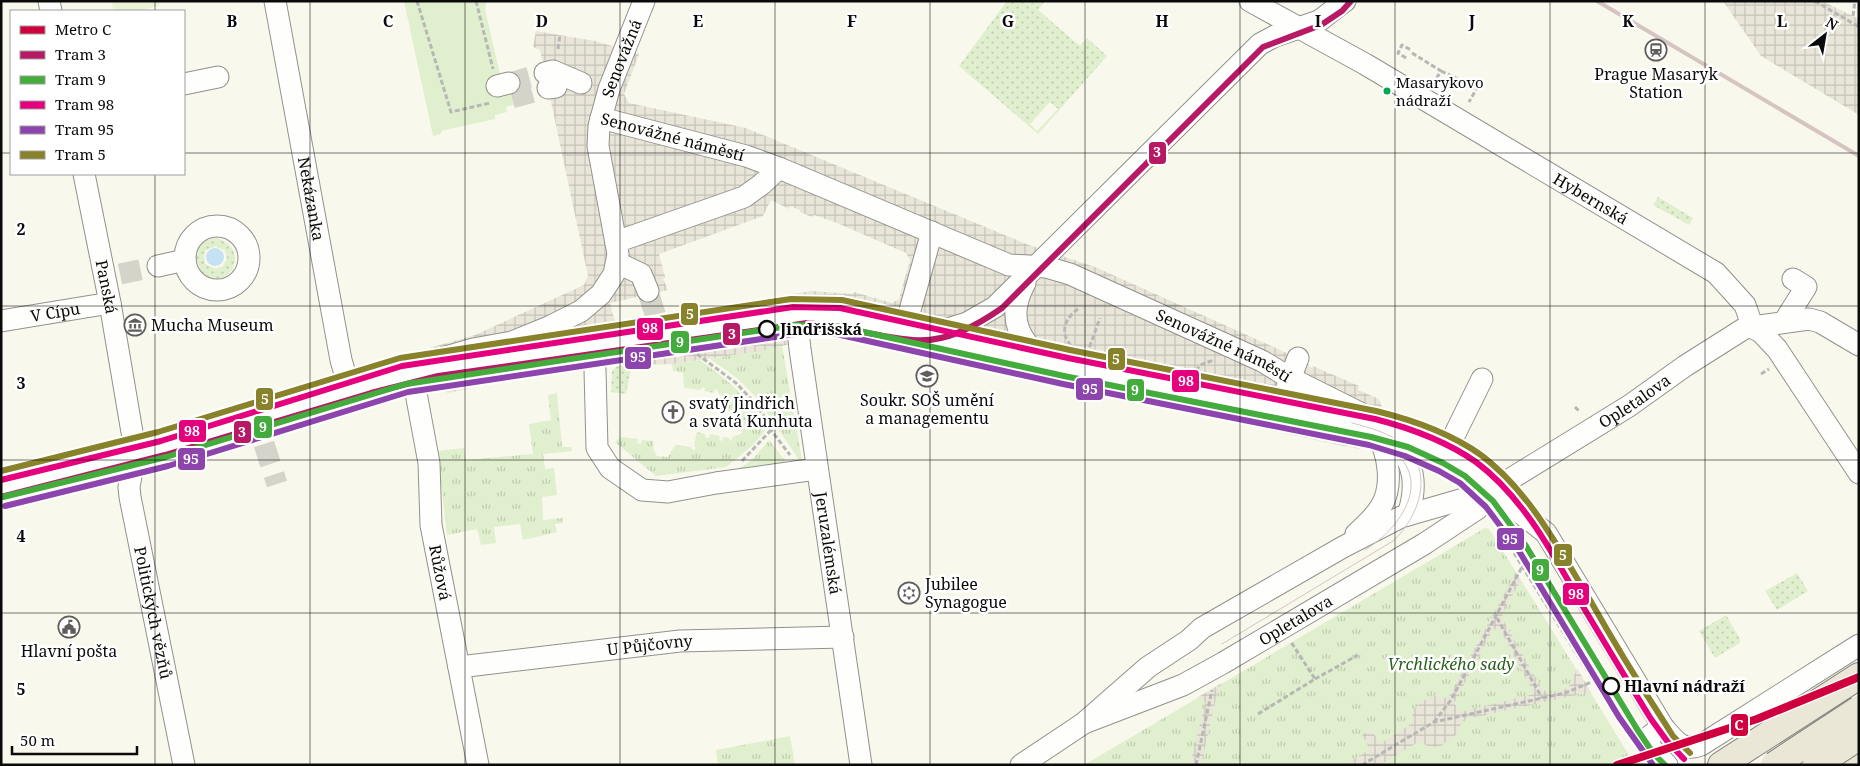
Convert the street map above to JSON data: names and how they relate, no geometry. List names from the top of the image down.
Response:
{
  "streets": {
    "street": [
      "Senovážná",
      "Senovážné náměstí",
      "Nekázanka",
      "Hybernská",
      "Panská",
      "V Cípu",
      "Opletalova",
      "Jeruzalémská",
      "Růžová",
      "Politických vězňů",
      "U Půjčovny"
    ]
  },
  "crossings": [
    ["Senovážná", "Senovážné náměstí"],
    ["Senovážné náměstí", "Opletalova"],
    ["Senovážné náměstí", "Jeruzalémská"],
    ["Hybernská", "Opletalova"],
    ["Panská", "V Cípu"],
    ["Panská", "Politických vězňů"],
    ["Jeruzalémská", "U Půjčovny"],
    ["Růžová", "U Půjčovny"]
  ],
  "parks": ["Vrchlického sady"],
  "places": {
    "station": ["Prague Masaryk Station"],
    "other": ["Masarykovo nádraží", "Jindřišská", "Hlavní nádraží"],
    "museum": ["Mucha Museum"],
    "school or university": ["Soukr. SOŠ umění a managementu"],
    "church": ["svatý Jindřich a svatá Kunhuta"],
    "synagogue": ["Jubilee Synagogue"],
    "public building": ["Hlavní pošta"]
  },
  "lines": [
    "tram line 3",
    "tram line 5",
    "tram line 98",
    "tram line 9",
    "tram line 95",
    "metro line C"
  ],
  "legend": [
    "Metro C",
    "Tram 3",
    "Tram 9",
    "Tram 98",
    "Tram 95",
    "Tram 5"
  ],
  "scale_bar": "50 m",
  "north": "top right",
  "grid": {
    "columns": [
      "B",
      "C",
      "D",
      "E",
      "F",
      "G",
      "H",
      "I",
      "J",
      "K",
      "L"
    ],
    "rows": [
      "2",
      "3",
      "4",
      "5"
    ]
  }
}
